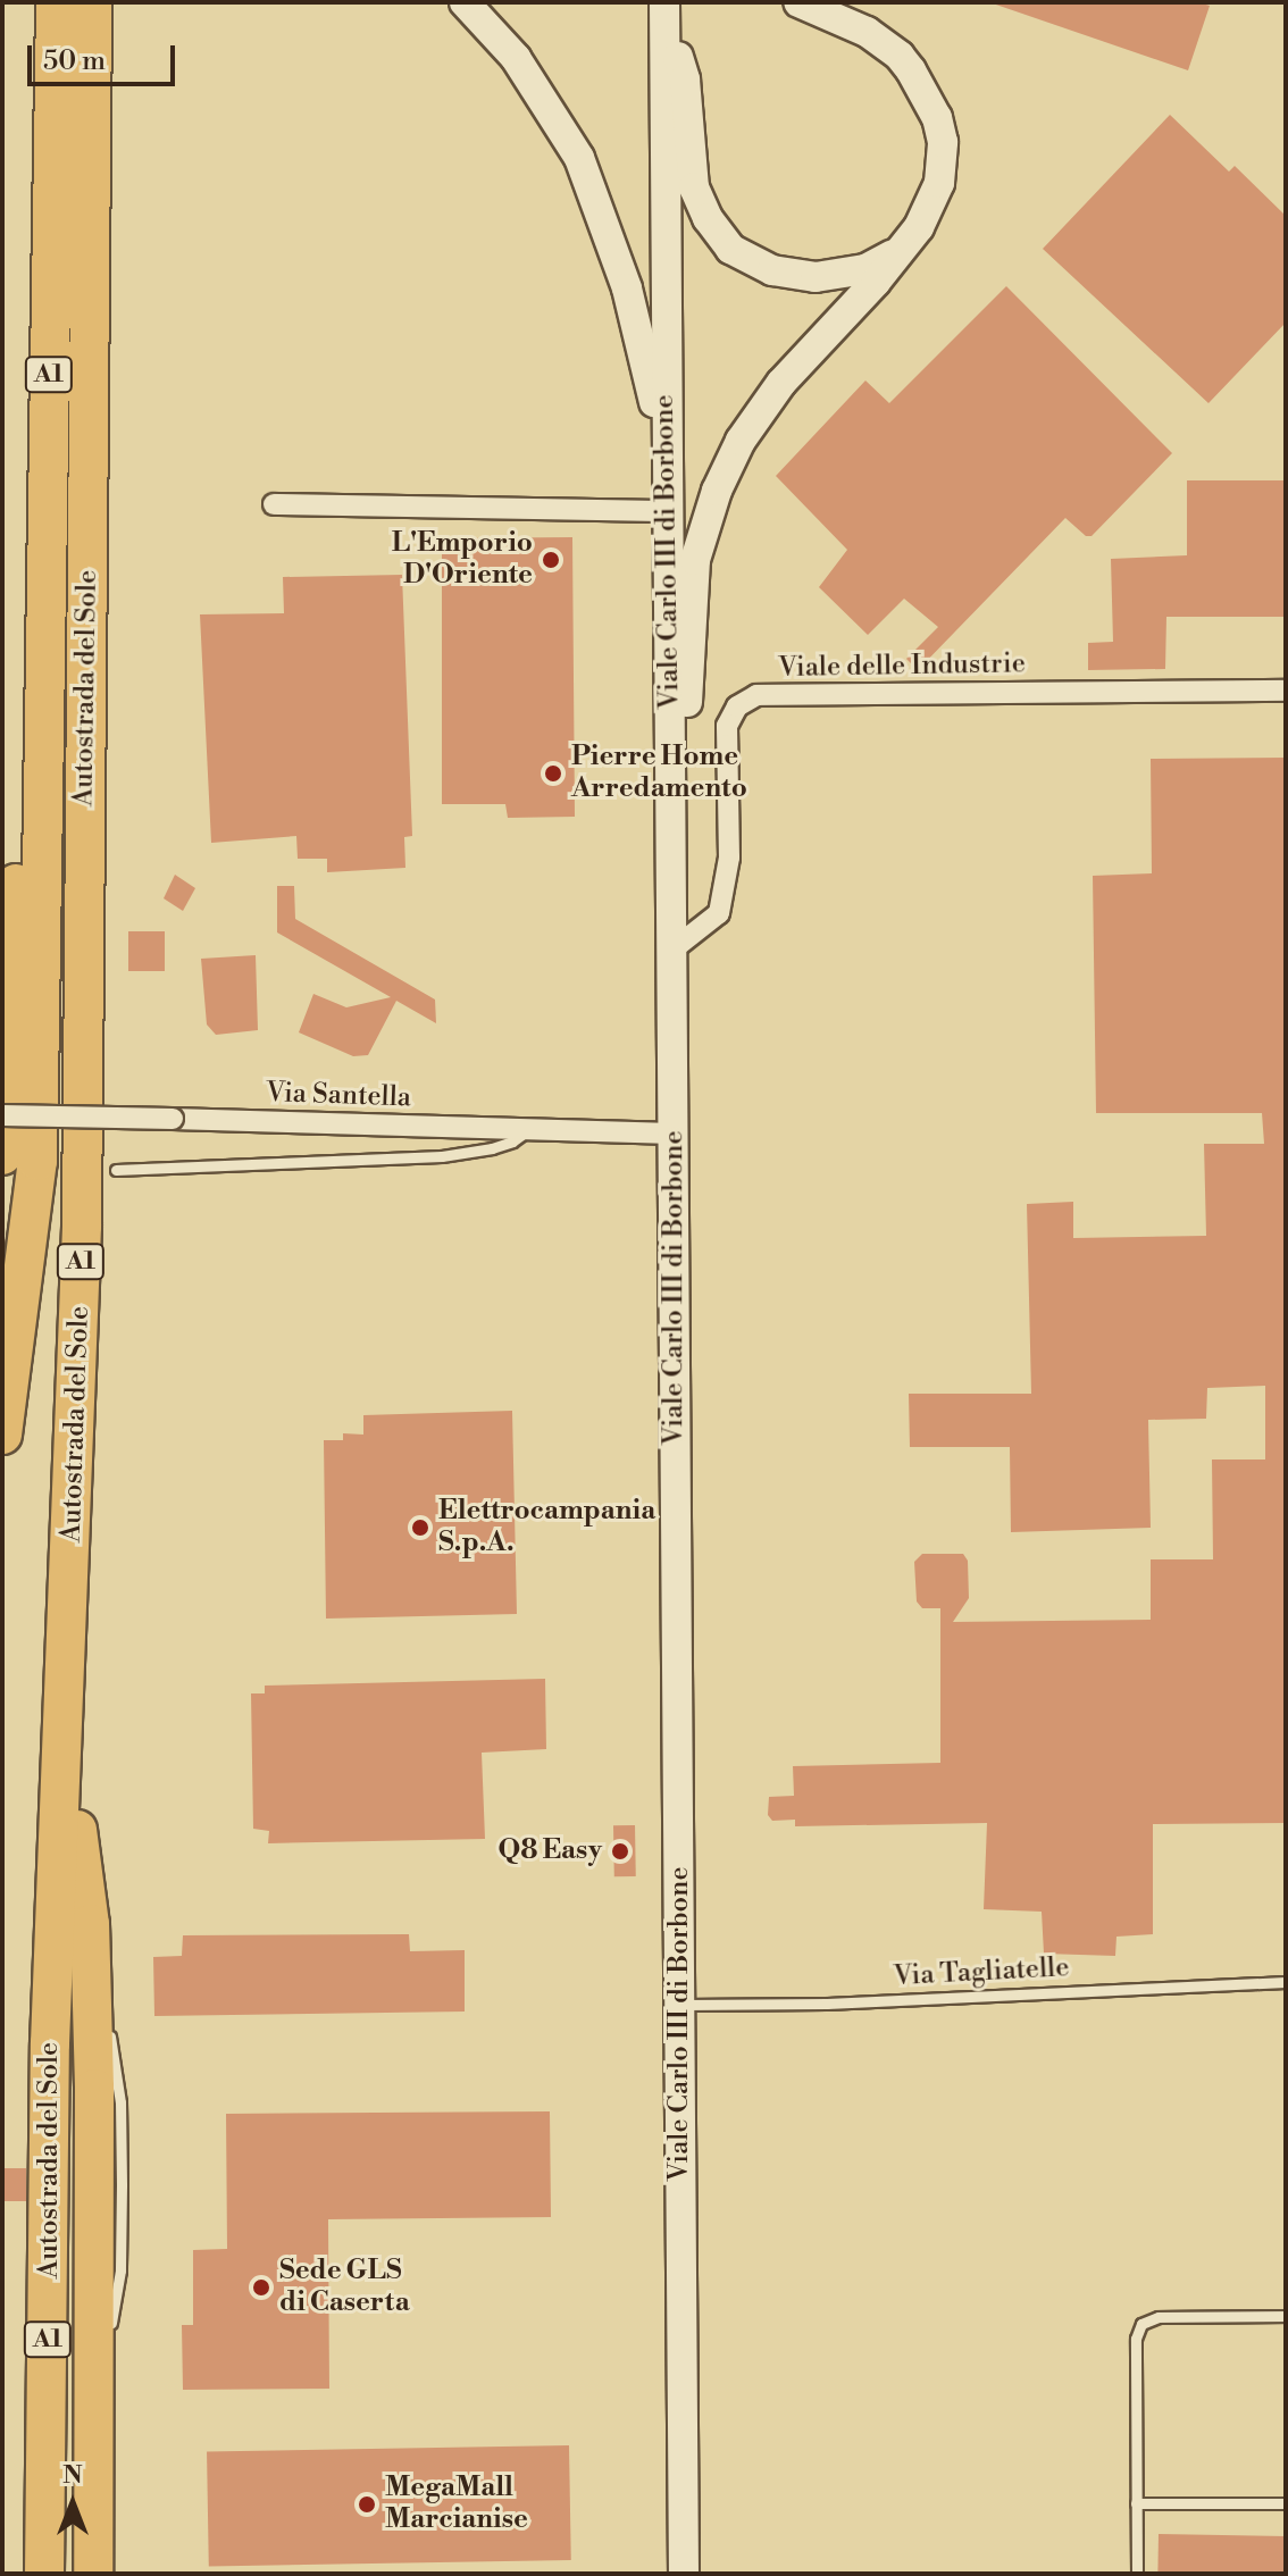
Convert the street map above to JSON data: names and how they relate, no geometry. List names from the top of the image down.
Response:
{
  "streets": {
    "highway": ["A1", "Autostrada del Sole"],
    "main road": ["Viale Carlo III di Borbone"],
    "street": ["Viale delle Industrie", "Via Santella"],
    "lane": ["Via Tagliatelle"]
  },
  "crossings": [
    ["Viale Carlo III di Borbone", "Viale delle Industrie"],
    ["Viale Carlo III di Borbone", "Via Santella"],
    ["Viale Carlo III di Borbone", "Via Tagliatelle"]
  ],
  "places": [
    "L'Emporio D'Oriente",
    "Pierre Home Arredamento",
    "Elettrocampania S.p.A.",
    "Q8 Easy",
    "Sede GLS di Caserta",
    "MegaMall Marcianise"
  ],
  "scale_bar": "50 m",
  "north": "top"
}
